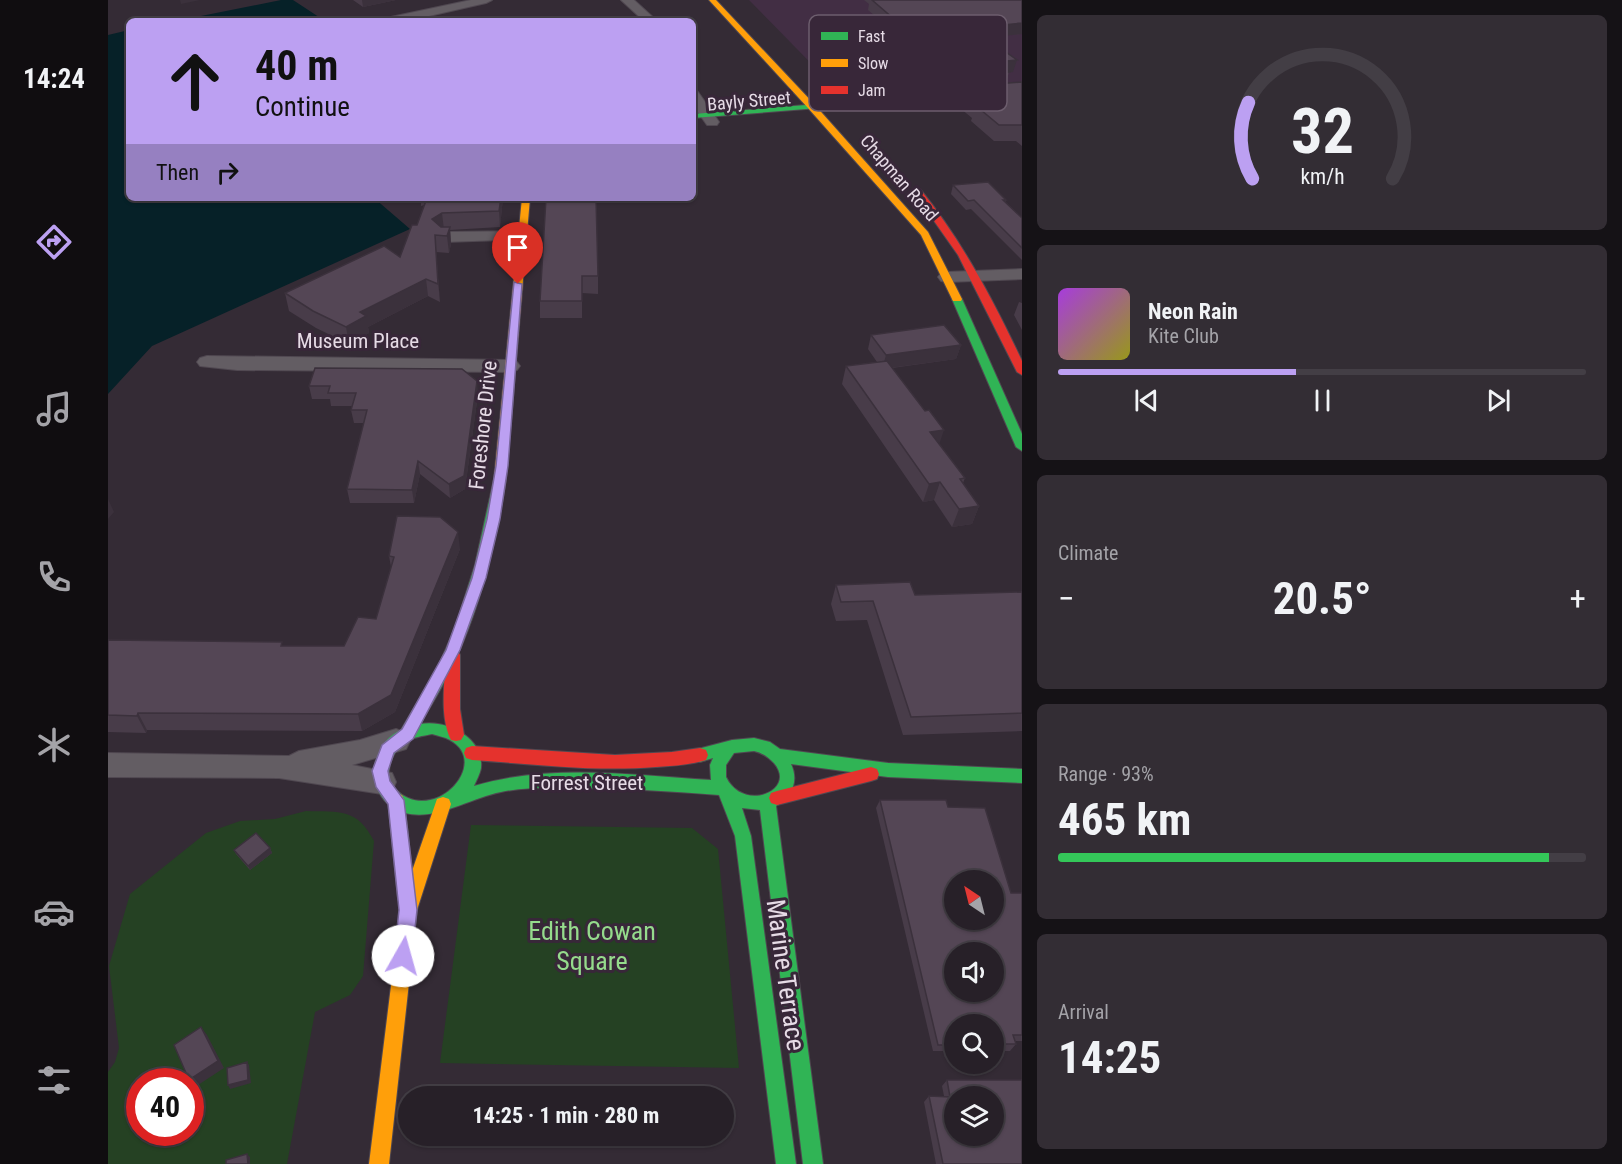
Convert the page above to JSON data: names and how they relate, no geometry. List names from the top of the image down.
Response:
{
  "streets": {
    "street": [
      "Bayly Street",
      "Chapman Road",
      "Museum Place",
      "Foreshore Drive",
      "Forrest Street",
      "Marine Terrace"
    ]
  },
  "crossings": [
    ["Museum Place", "Foreshore Drive"],
    ["Foreshore Drive", "Forrest Street"],
    ["Forrest Street", "Marine Terrace"]
  ],
  "parks": ["Edith Cowan Square"],
  "legend": ["Fast", "Slow", "Jam"],
  "north": "top left",
  "page": {
    "tabs": "14:24",
    "turn": ["40 m", "Continue"],
    "then": "Then",
    "song": ["Neon Rain", "Kite Club"],
    "tile": [
      "Climate",
      ["Range · 93%", "465 km"],
      ["Arrival", "14:25"]
    ],
    "heat": ["−", "20.5°", "+"],
    "limit": "40",
    "trip": "14:25 · 1 min · 280 m",
    "gauge": ["32", "km/h"]
  }
}
